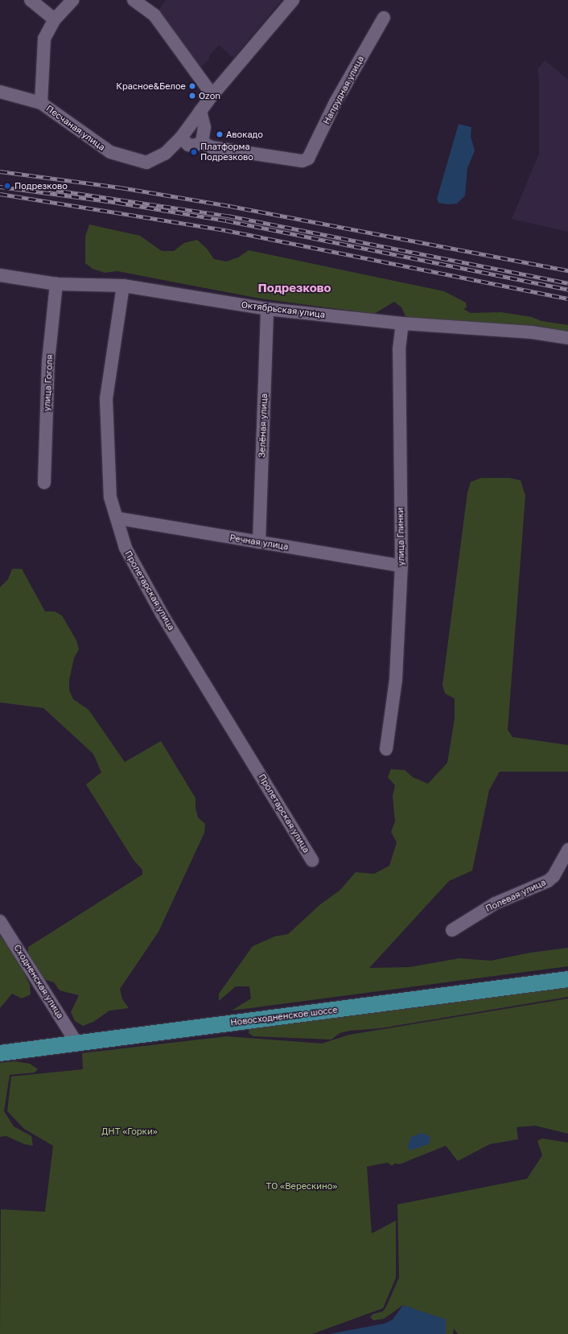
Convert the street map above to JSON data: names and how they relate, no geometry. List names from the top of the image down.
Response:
{
  "streets": {
    "main road": ["Новосходненское шоссе"],
    "street": [
      "Напрудная улица",
      "Песчаная улица",
      "Октябрьская улица",
      "улица Гоголя",
      "Зелёная улица",
      "улица Глинки",
      "Речная улица",
      "Пролетарская улица",
      "Полевая улица",
      "Сходненская улица"
    ]
  },
  "crossings": [
    ["Октябрьская улица", "улица Гоголя"],
    ["Октябрьская улица", "Зелёная улица"],
    ["Октябрьская улица", "улица Глинки"],
    ["Октябрьская улица", "Пролетарская улица"],
    ["Зелёная улица", "Речная улица"],
    ["улица Глинки", "Речная улица"],
    ["Речная улица", "Пролетарская улица"],
    ["Сходненская улица", "Новосходненское шоссе"]
  ],
  "districts": ["Подрезково"],
  "parks": ["ДНТ «Горки»", "ТО «Верескино»"],
  "places": [
    "Красное&Белое",
    "Ozon",
    "Авокадо",
    "Платформа Подрезково",
    "Подрезково"
  ]
}
